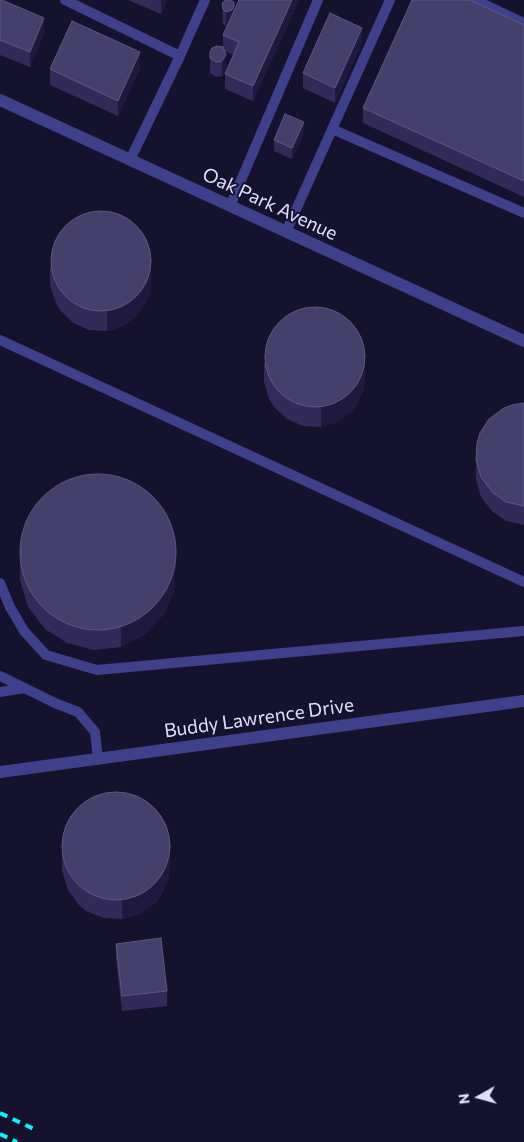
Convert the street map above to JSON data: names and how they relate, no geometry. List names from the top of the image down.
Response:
{
  "streets": {
    "street": ["Oak Park Avenue", "Buddy Lawrence Drive"]
  },
  "north": "left"
}
